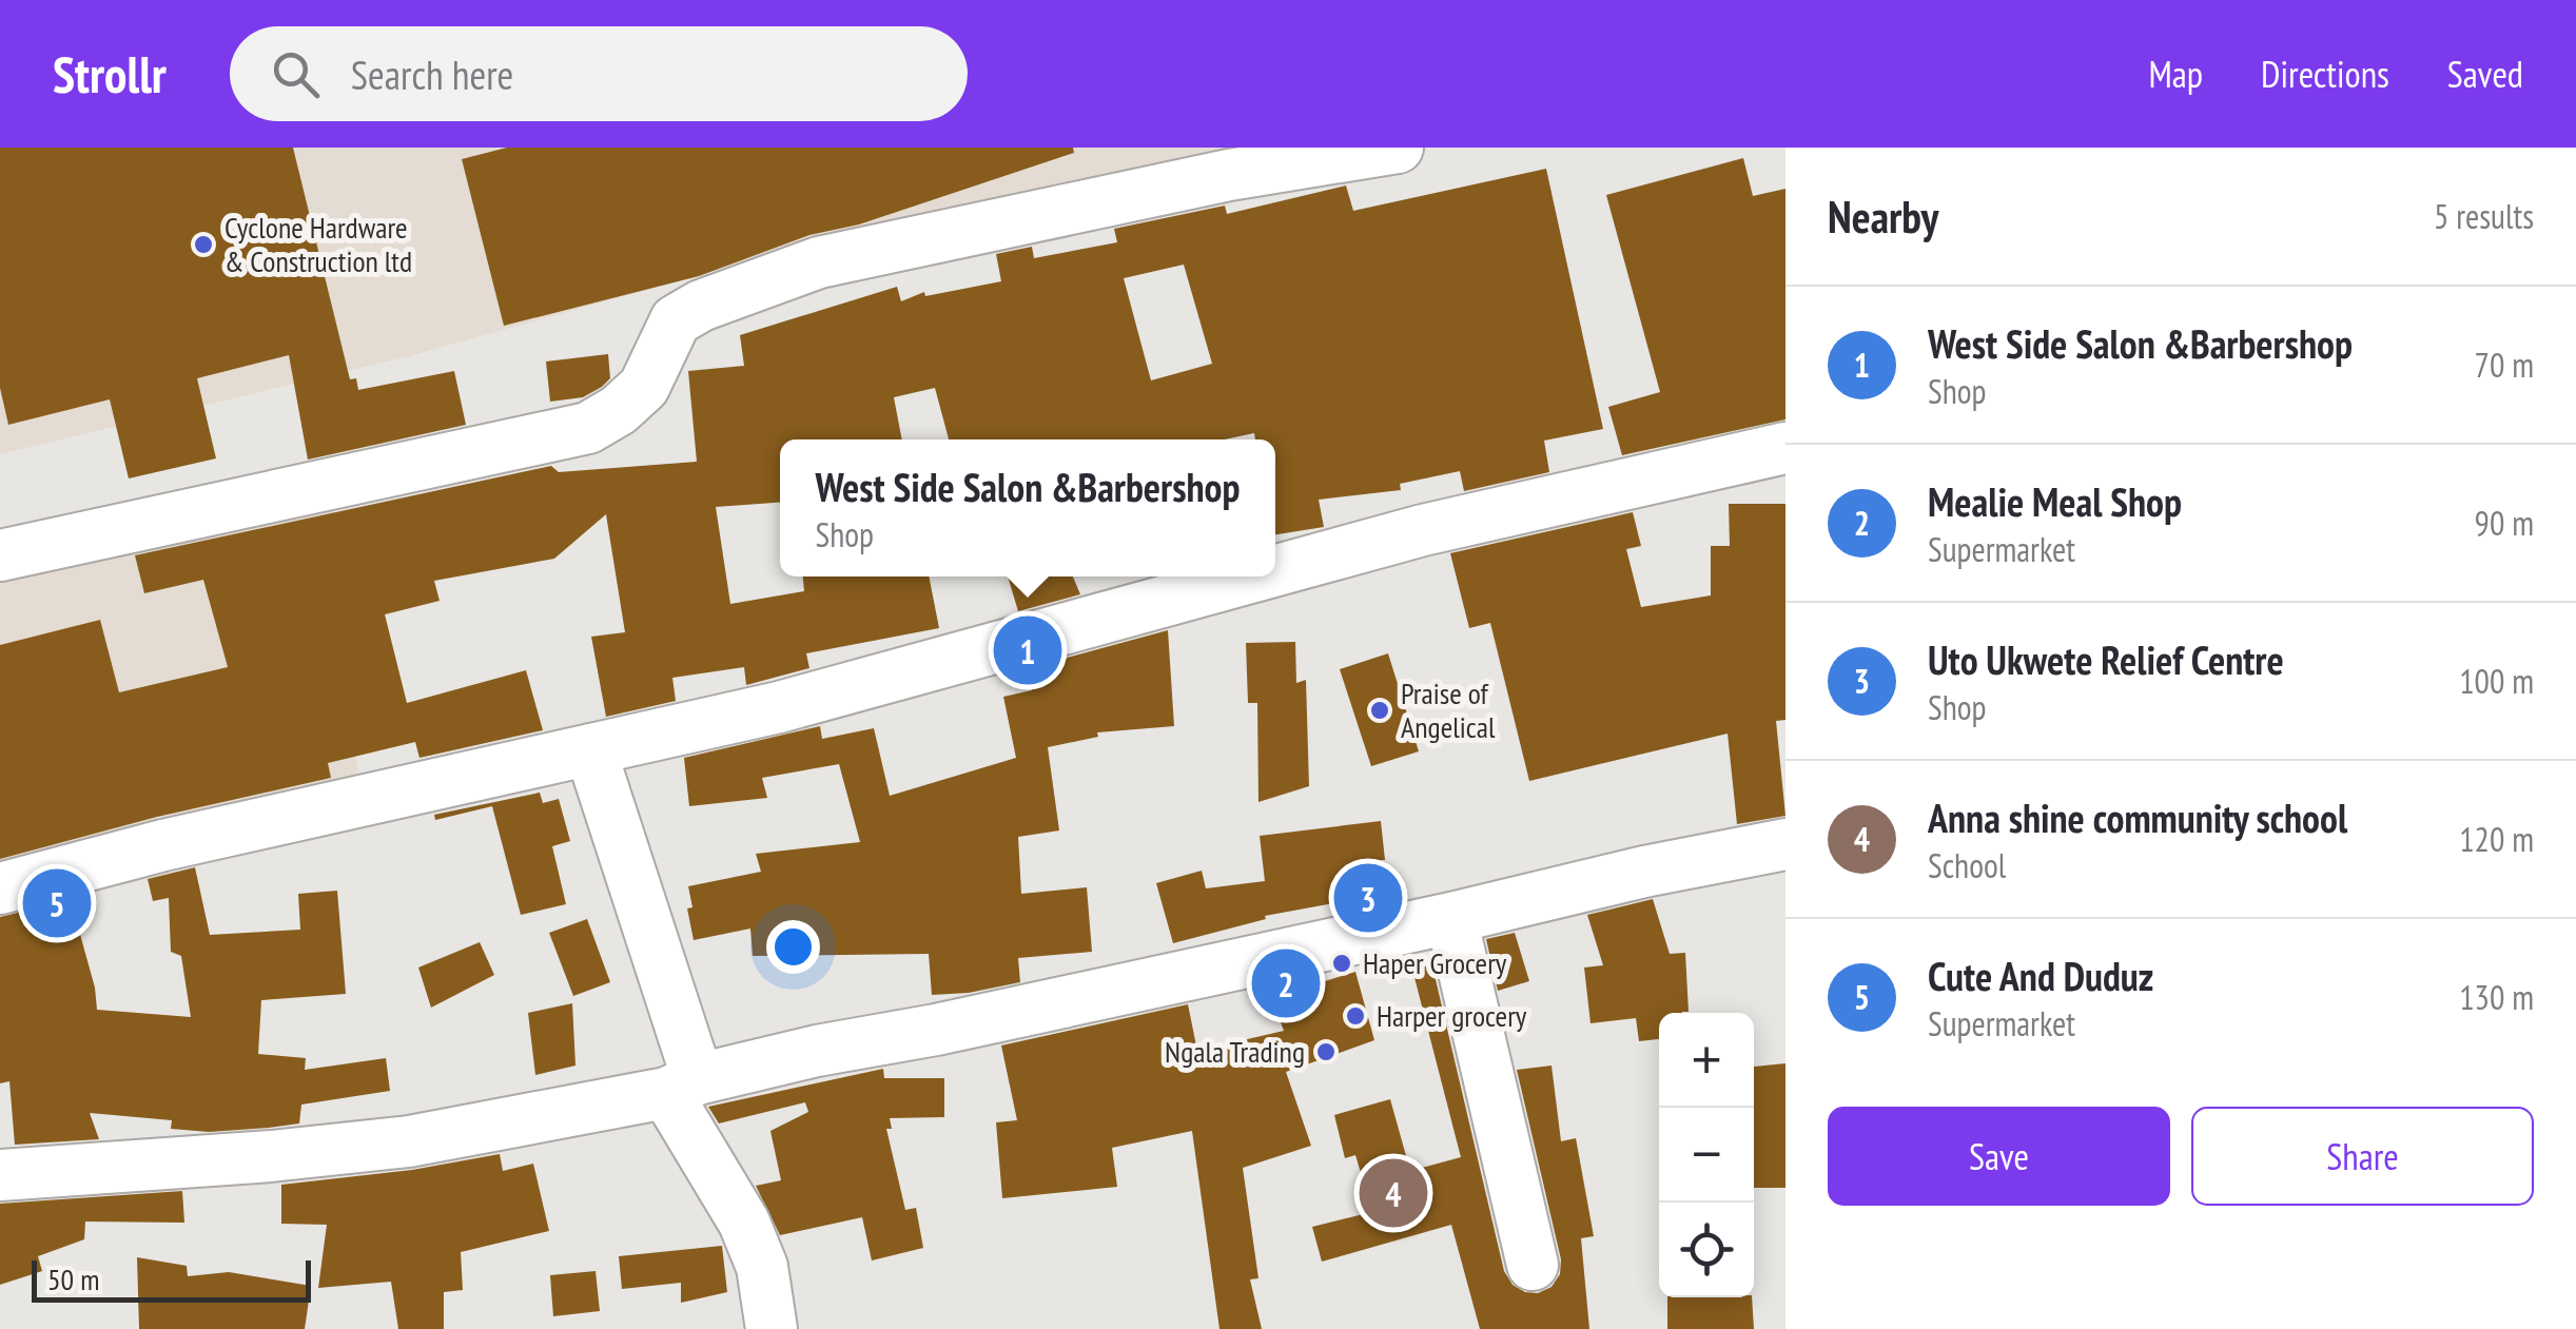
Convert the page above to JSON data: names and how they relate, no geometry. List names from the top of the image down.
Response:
{
  "places": [
    "Cyclone Hardware & Construction ltd",
    "Praise of Angelical",
    "Haper Grocery",
    "Harper grocery",
    "Ngala Trading"
  ],
  "scale_bar": "50 m",
  "page": {
    "header": "Strollr",
    "search": "Search here",
    "nav": ["Map", "Directions", "Saved"],
    "heading": ["Nearby", "5 results"],
    "list": [
      {
        "mark": "1",
        "name": "West Side Salon &Barbershop",
        "note": "Shop",
        "value": "70 m"
      },
      {
        "mark": "2",
        "name": "Mealie Meal Shop",
        "note": "Supermarket",
        "value": "90 m"
      },
      {
        "mark": "3",
        "name": "Uto Ukwete Relief Centre",
        "note": "Shop",
        "value": "100 m"
      },
      {
        "mark": "4",
        "name": "Anna shine community school",
        "note": "School",
        "value": "120 m"
      },
      {
        "mark": "5",
        "name": "Cute And Duduz",
        "note": "Supermarket",
        "value": "130 m"
      }
    ],
    "popup": ["West Side Salon &Barbershop", "Shop"],
    "pins": [
      "1",
      "3",
      "5",
      "2",
      "4"
    ],
    "map_buttons": ["+", "−"],
    "buttons": ["Save", "Share"],
    "scale": "50 m"
  }
}
